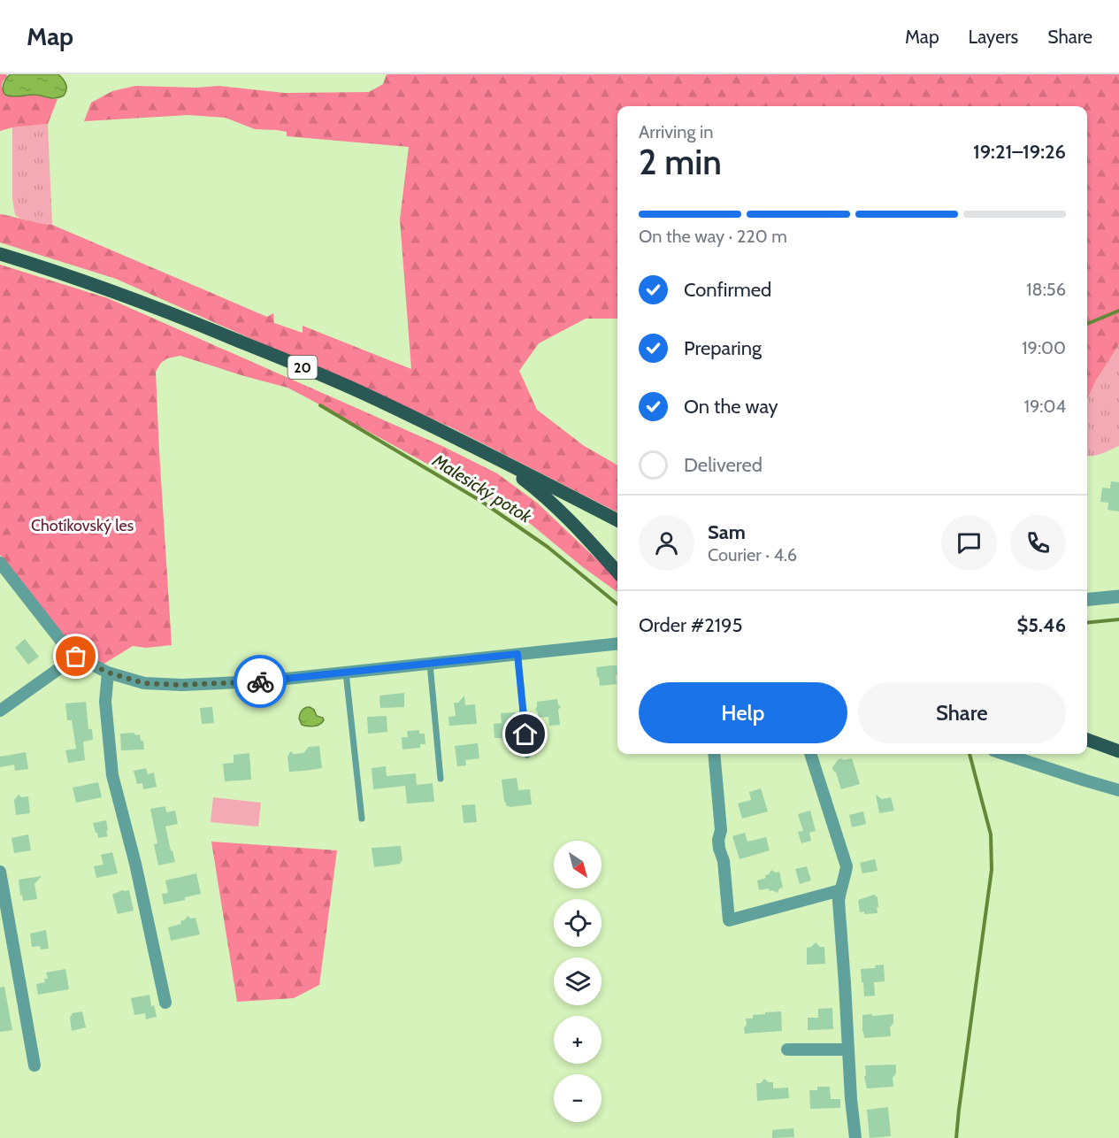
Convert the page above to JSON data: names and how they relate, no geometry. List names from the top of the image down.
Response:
{
  "streets": {
    "main road": ["20"]
  },
  "water": ["Malesický potok"],
  "parks": ["Chotíkovský les"],
  "north": "bottom right",
  "page": {
    "header": "Map",
    "nav": ["Map", "Layers", "Share"],
    "heading": ["2 min", "Arriving in", "19:21–19:26"],
    "panel": [
      "Sam",
      "Courier · 4.6",
      "Order #2195",
      "$5.46"
    ],
    "bar": "On the way · 220 m",
    "list": [
      ["Confirmed", "18:56"],
      ["Preparing", "19:00"],
      ["On the way", "19:04"],
      "Delivered"
    ],
    "buttons": ["Help", "Share"],
    "map_buttons": ["+", "−"]
  }
}
